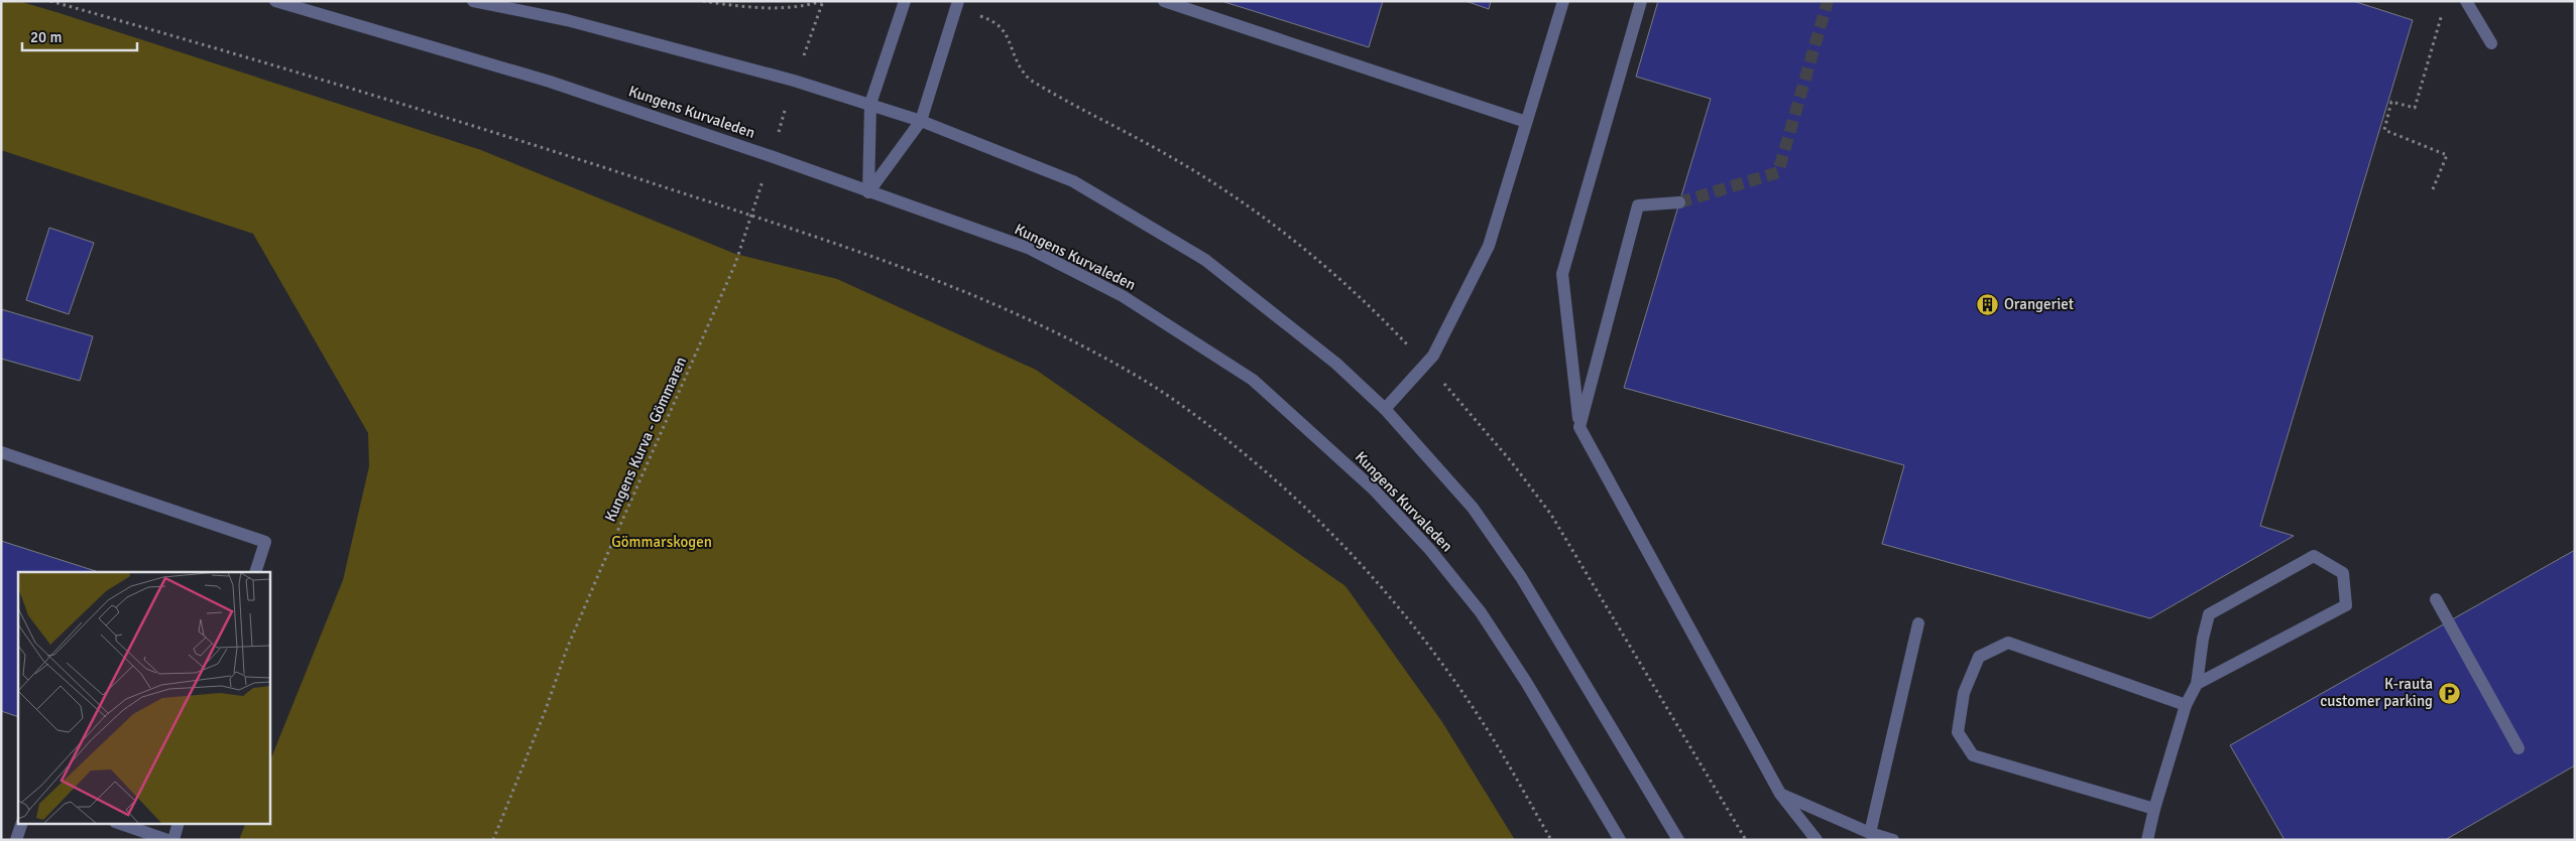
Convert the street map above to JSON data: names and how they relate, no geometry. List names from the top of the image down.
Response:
{
  "streets": {
    "street": ["Kungens Kurvaleden"],
    "path": ["Kungens Kurva - Gömmaren"]
  },
  "parks": ["Gömmarskogen"],
  "places": {
    "building": ["Orangeriet"],
    "parking": ["K-rauta customer parking"]
  },
  "scale_bar": "20 m"
}
